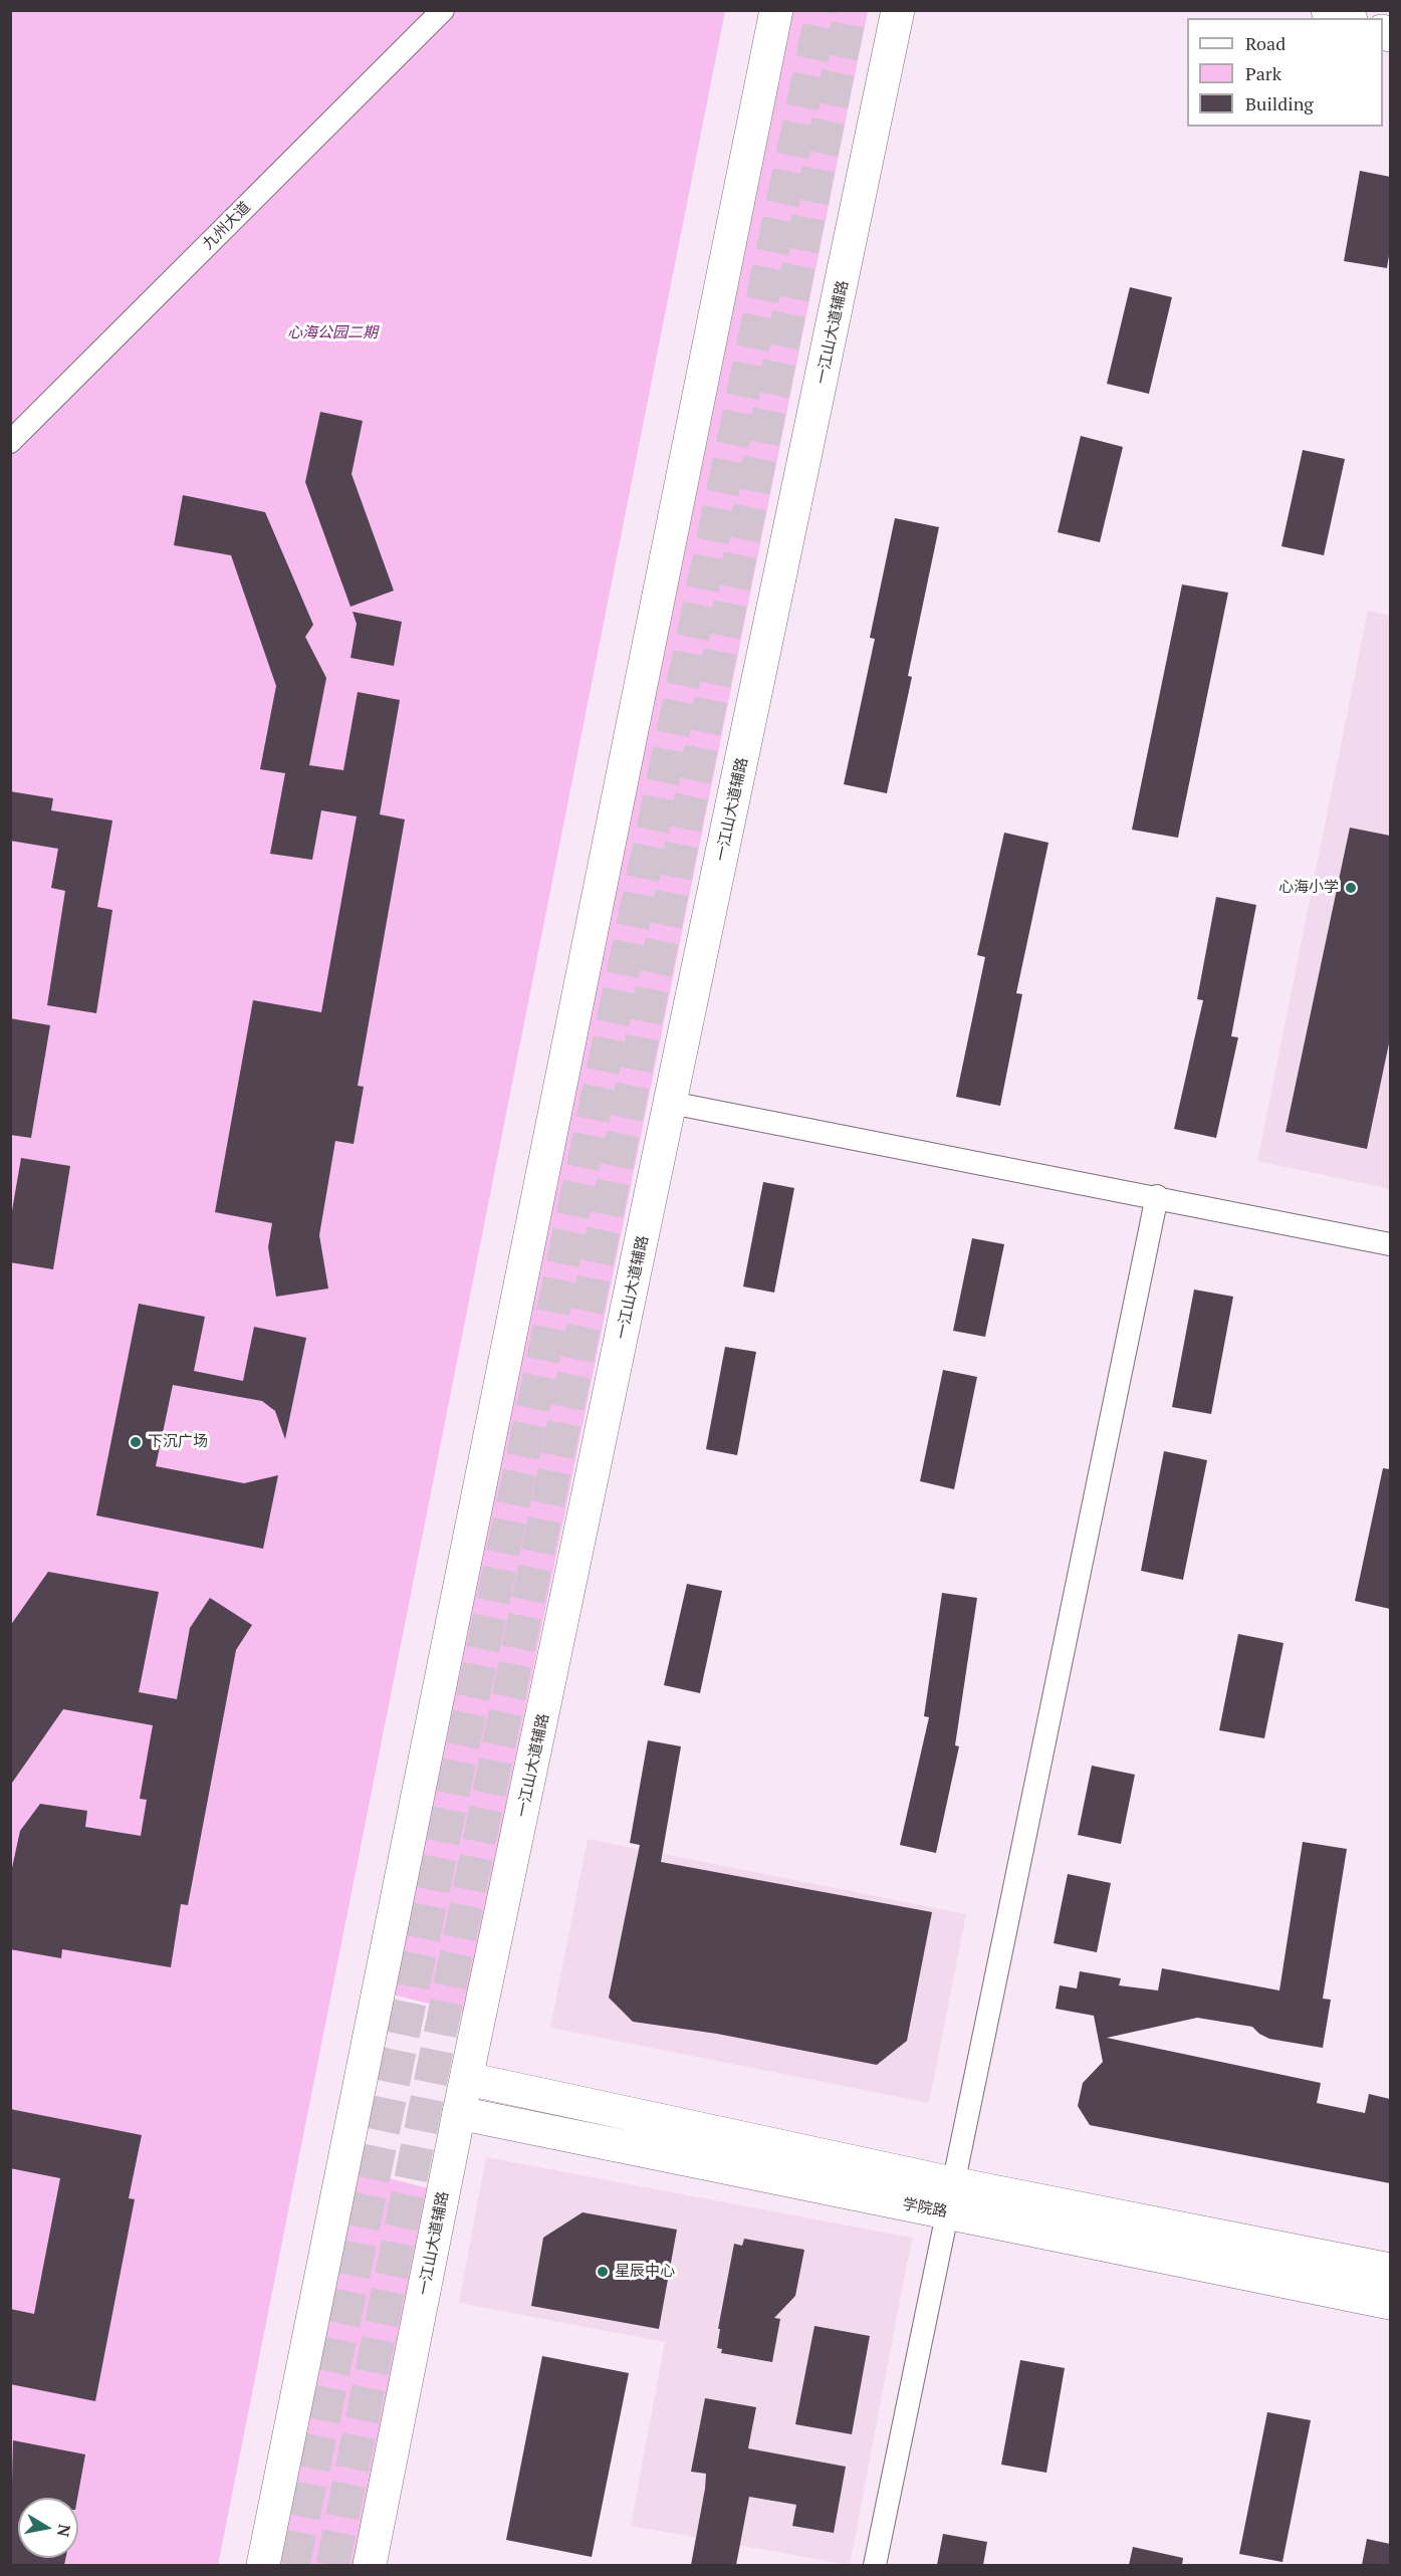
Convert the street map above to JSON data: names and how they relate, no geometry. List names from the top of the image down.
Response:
{
  "streets": {
    "main road": ["一江山大道辅路", "学院路"],
    "street": ["九州大道"]
  },
  "crossings": [
    ["一江山大道辅路", "学院路"]
  ],
  "parks": ["心海公园二期"],
  "places": ["心海小学", "下沉广场", "星辰中心"],
  "legend": ["Road", "Park", "Building"],
  "north": "right"
}
